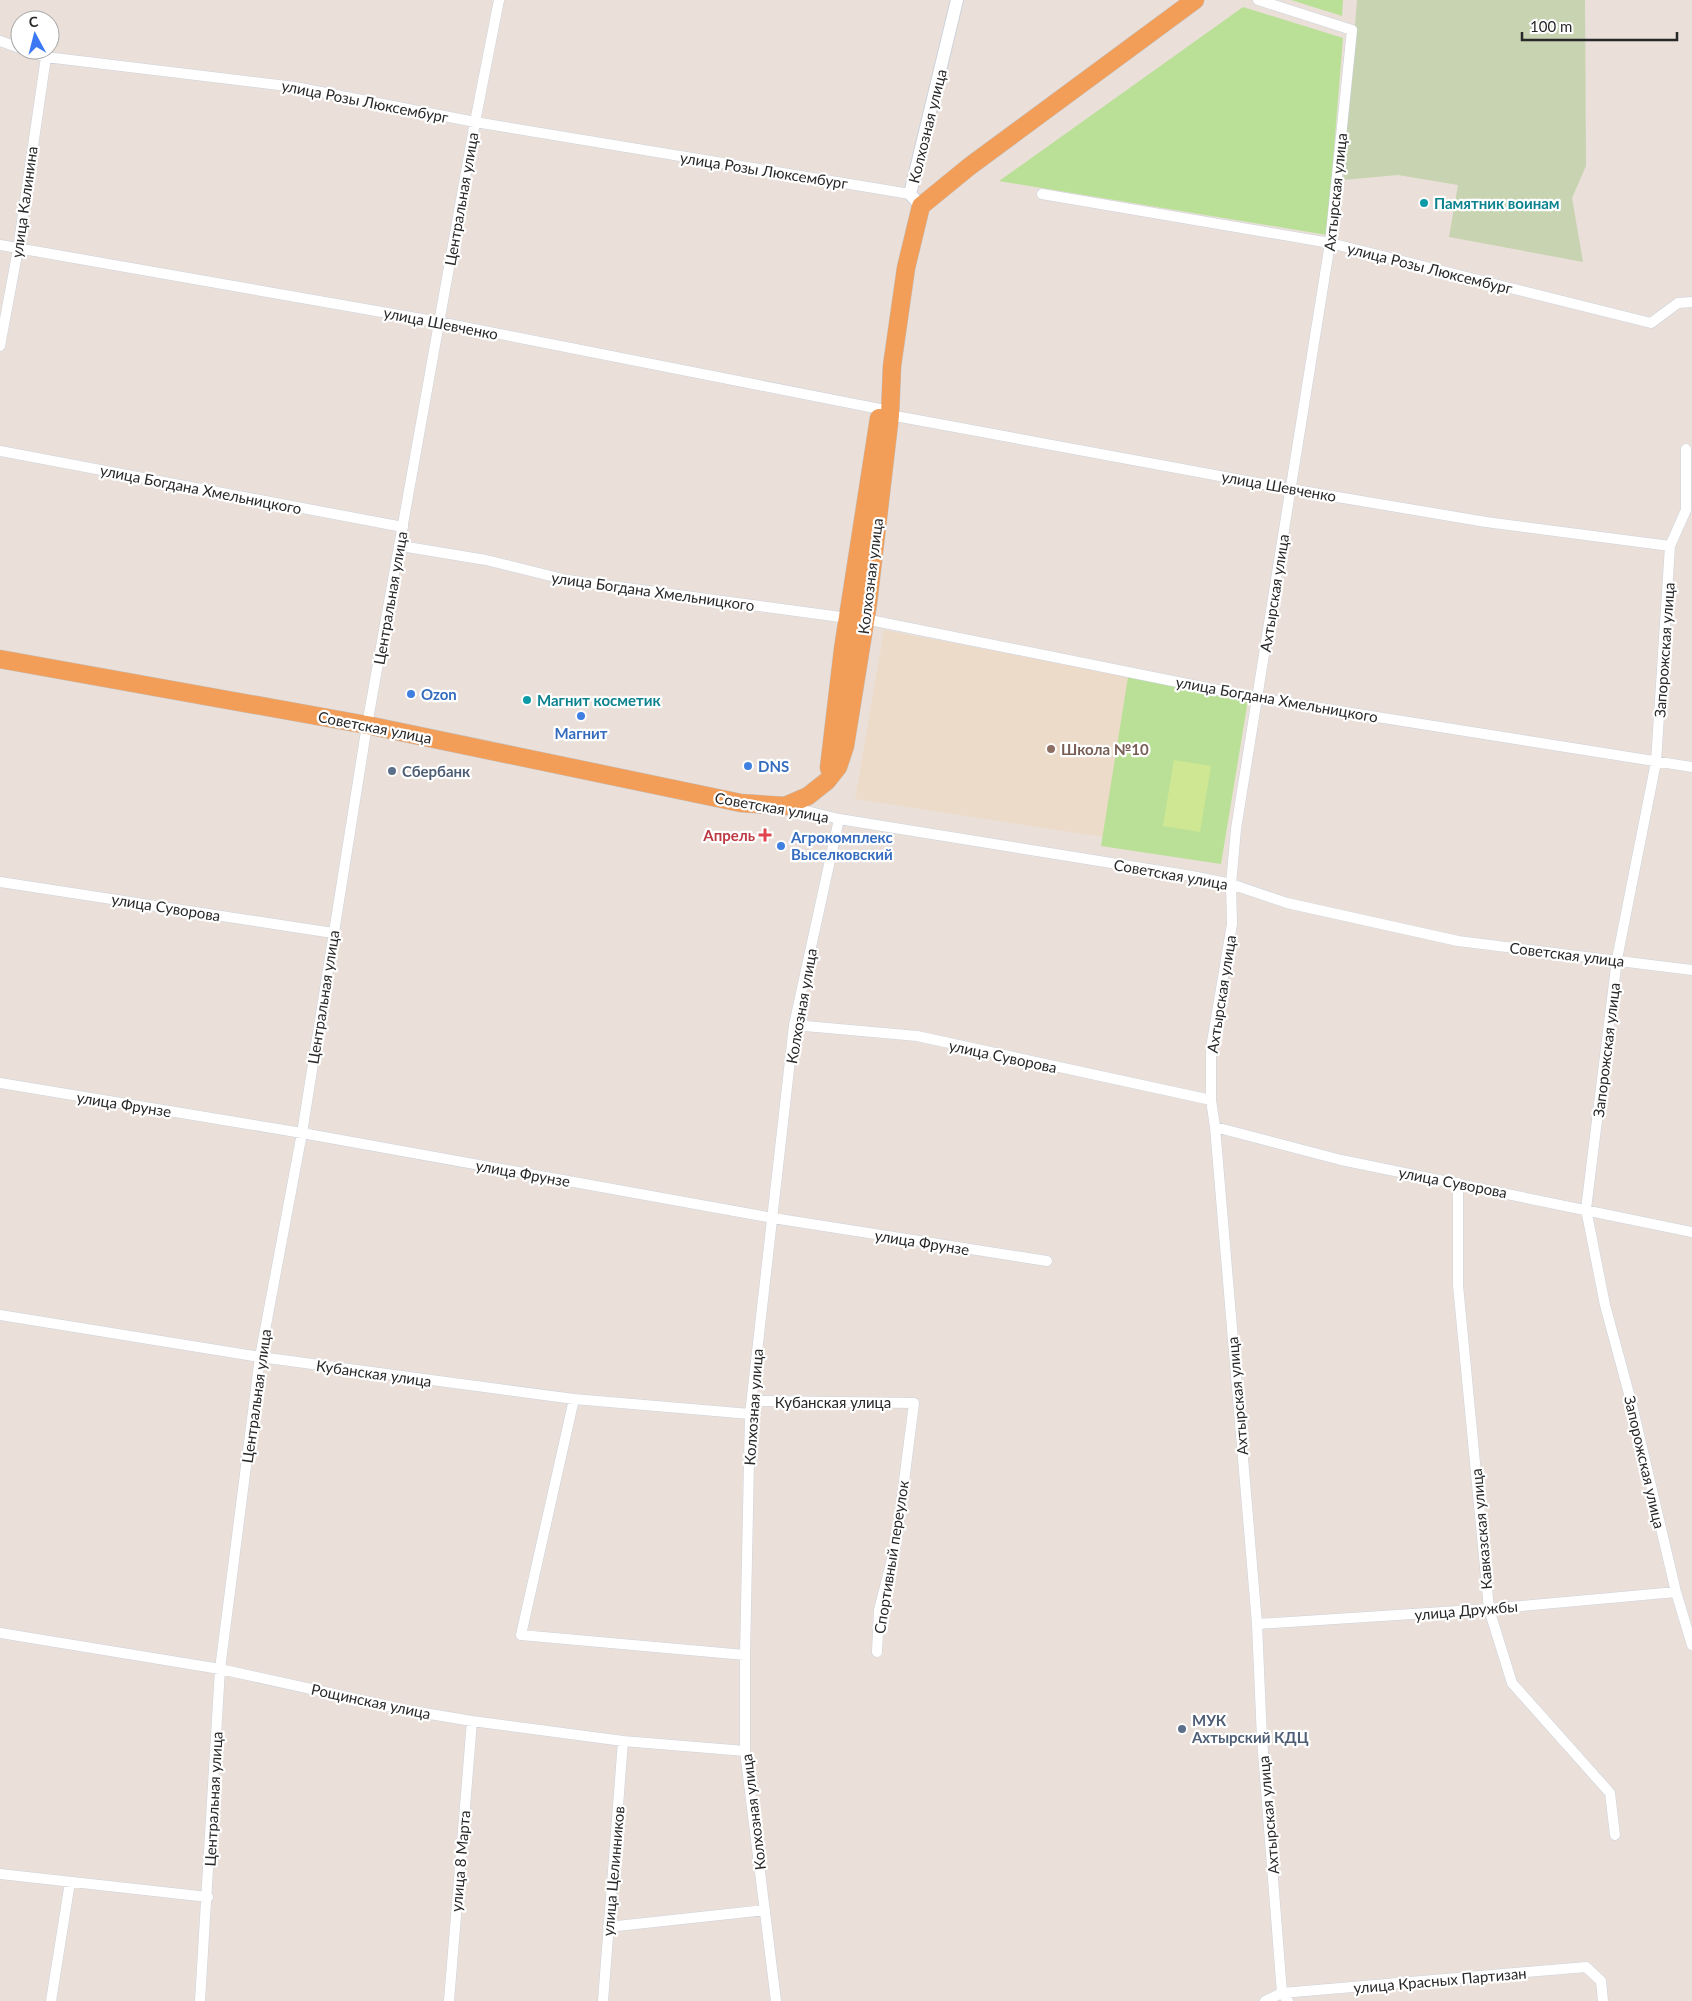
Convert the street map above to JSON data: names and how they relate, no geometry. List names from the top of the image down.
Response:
{
  "streets": {
    "highway": ["Колхозная улица", "Советская улица"],
    "street": [
      "улица Розы Люксембург",
      "Ахтырская улица",
      "Центральная улица",
      "улица Калинина",
      "улица Шевченко",
      "улица Богдана Хмельницкого",
      "Запорожская улица",
      "улица Суворова",
      "улица Фрунзе",
      "Кубанская улица",
      "Кавказская улица",
      "Спортивный переулок",
      "улица Дружбы",
      "Рощинская улица",
      "улица 8 Марта",
      "улица Целинников",
      "улица Красных Партизан"
    ]
  },
  "crossings": [
    ["улица Розы Люксембург", "Колхозная улица"],
    ["улица Розы Люксембург", "Ахтырская улица"],
    ["улица Розы Люксембург", "Центральная улица"],
    ["Колхозная улица", "улица Шевченко"],
    ["Колхозная улица", "улица Богдана Хмельницкого"],
    ["Колхозная улица", "Советская улица"],
    ["Колхозная улица", "улица Суворова"],
    ["Колхозная улица", "улица Фрунзе"],
    ["Колхозная улица", "Кубанская улица"],
    ["Колхозная улица", "Рощинская улица"],
    ["Ахтырская улица", "улица Шевченко"],
    ["Ахтырская улица", "улица Богдана Хмельницкого"],
    ["Ахтырская улица", "Советская улица"],
    ["Ахтырская улица", "улица Суворова"],
    ["Ахтырская улица", "улица Дружбы"],
    ["Ахтырская улица", "улица Красных Партизан"],
    ["Центральная улица", "улица Шевченко"],
    ["Центральная улица", "улица Богдана Хмельницкого"],
    ["Центральная улица", "Советская улица"],
    ["Центральная улица", "улица Суворова"],
    ["Центральная улица", "улица Фрунзе"],
    ["Центральная улица", "Кубанская улица"],
    ["Центральная улица", "Рощинская улица"],
    ["улица Калинина", "улица Шевченко"],
    ["улица Шевченко", "Запорожская улица"],
    ["улица Богдана Хмельницкого", "Запорожская улица"],
    ["Запорожская улица", "Советская улица"],
    ["Запорожская улица", "улица Суворова"],
    ["Запорожская улица", "улица Дружбы"],
    ["улица Суворова", "Кавказская улица"],
    ["Кубанская улица", "Спортивный переулок"],
    ["Кавказская улица", "улица Дружбы"],
    ["Рощинская улица", "улица 8 Марта"],
    ["Рощинская улица", "улица Целинников"]
  ],
  "places": {
    "other": [
      "Памятник воинам",
      "Ozon",
      "Магнит косметик",
      "Магнит",
      "Школа №10",
      "DNS",
      "Сбербанк",
      "Агрокомплекс Выселковский",
      "МУК Ахтырский КДЦ"
    ],
    "health": ["Апрель"]
  },
  "scale_bar": "100 m",
  "north": "top"
}
